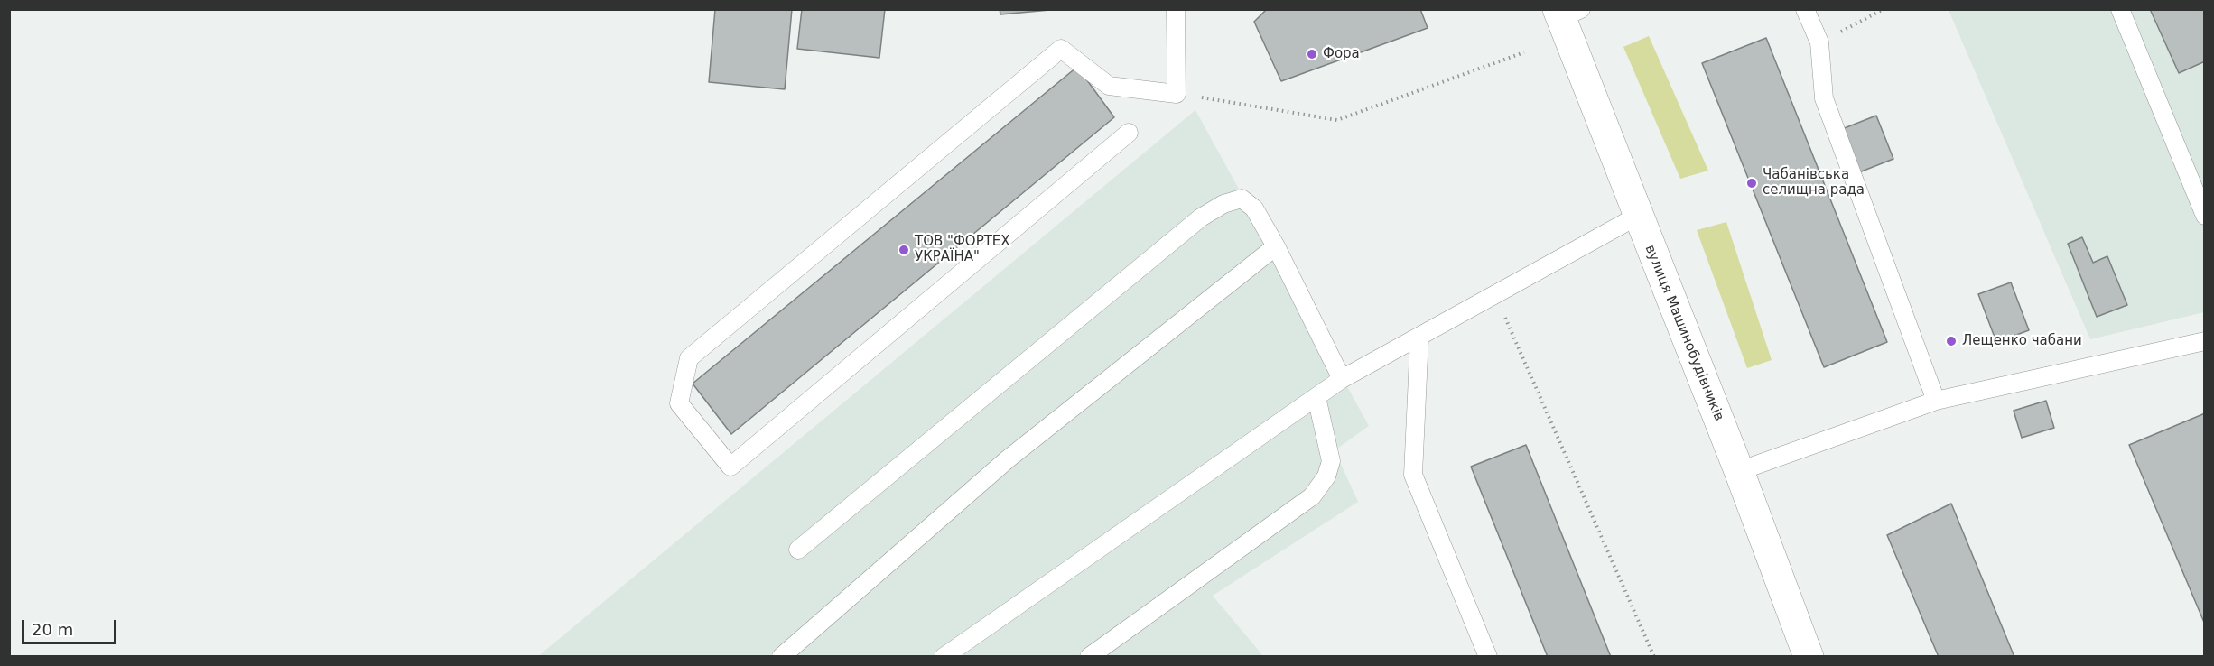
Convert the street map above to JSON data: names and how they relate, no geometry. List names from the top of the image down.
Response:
{
  "streets": {
    "street": ["вулиця Машинобудівників"]
  },
  "places": [
    "Фора",
    "Чабанівська селищна рада",
    "ТОВ \"ФОРТЕХ УКРАЇНА\"",
    "Лещенко чабани"
  ],
  "scale_bar": "20 m"
}
